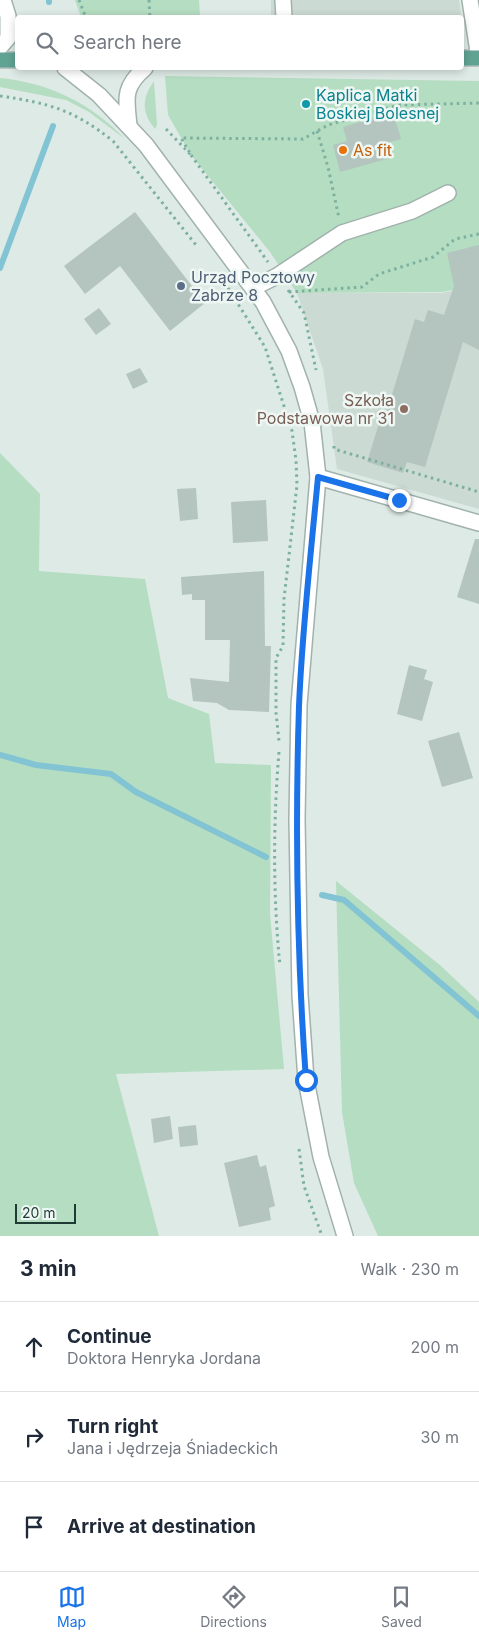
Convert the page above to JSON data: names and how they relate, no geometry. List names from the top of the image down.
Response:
{
  "places": [
    "Kaplica Matki Boskiej Bolesnej",
    "As fit",
    "Urząd Pocztowy Zabrze 8",
    "Szkoła Podstawowa nr 31"
  ],
  "scale_bar": "20 m",
  "page": {
    "search": "Search here",
    "scale": "20 m",
    "heading": ["3 min", "Walk · 230 m"],
    "list": [
      ["Continue", "Doktora Henryka Jordana", "200 m"],
      ["Turn right", "Jana i Jędrzeja Śniadeckich", "30 m"],
      "Arrive at destination"
    ],
    "nav": ["Map", "Directions", "Saved"]
  }
}
